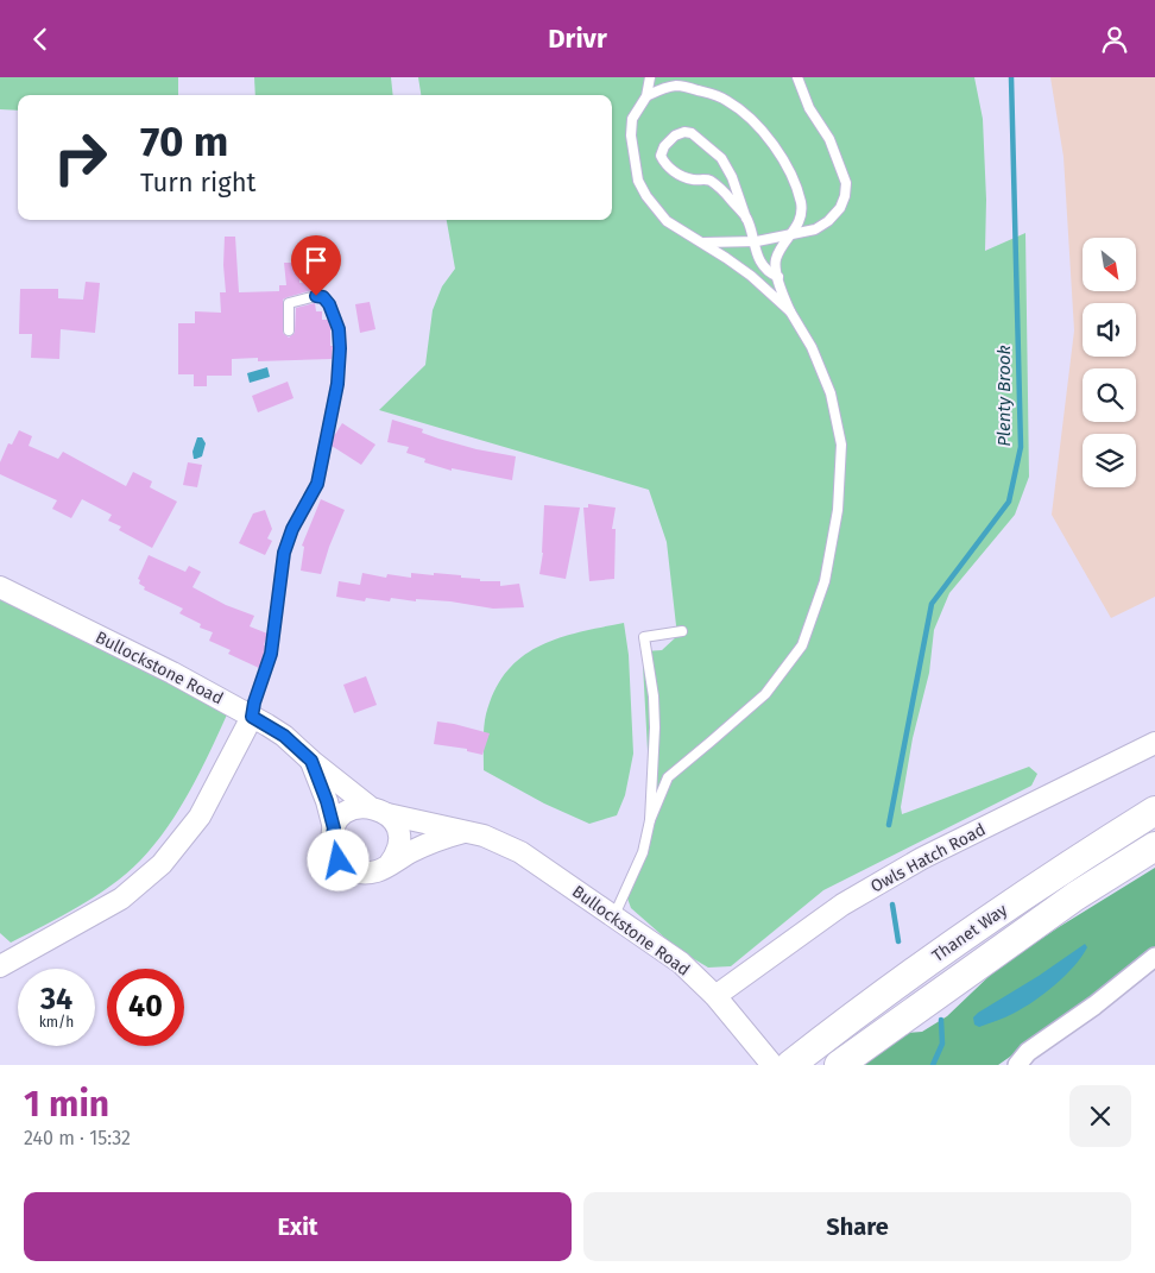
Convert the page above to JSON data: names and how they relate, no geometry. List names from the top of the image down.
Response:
{
  "streets": {
    "highway": ["Thanet Way"],
    "street": ["Bullockstone Road", "Owls Hatch Road"]
  },
  "crossings": [
    ["Bullockstone Road", "Owls Hatch Road"]
  ],
  "water": ["Plenty Brook"],
  "north": "bottom right",
  "page": {
    "header": "Drivr",
    "turn": ["70 m", "Turn right"],
    "speed": "34 km/h",
    "limit": "40",
    "heading": ["1 min", "240 m · 15:32"],
    "buttons": ["Exit", "Share"]
  }
}
